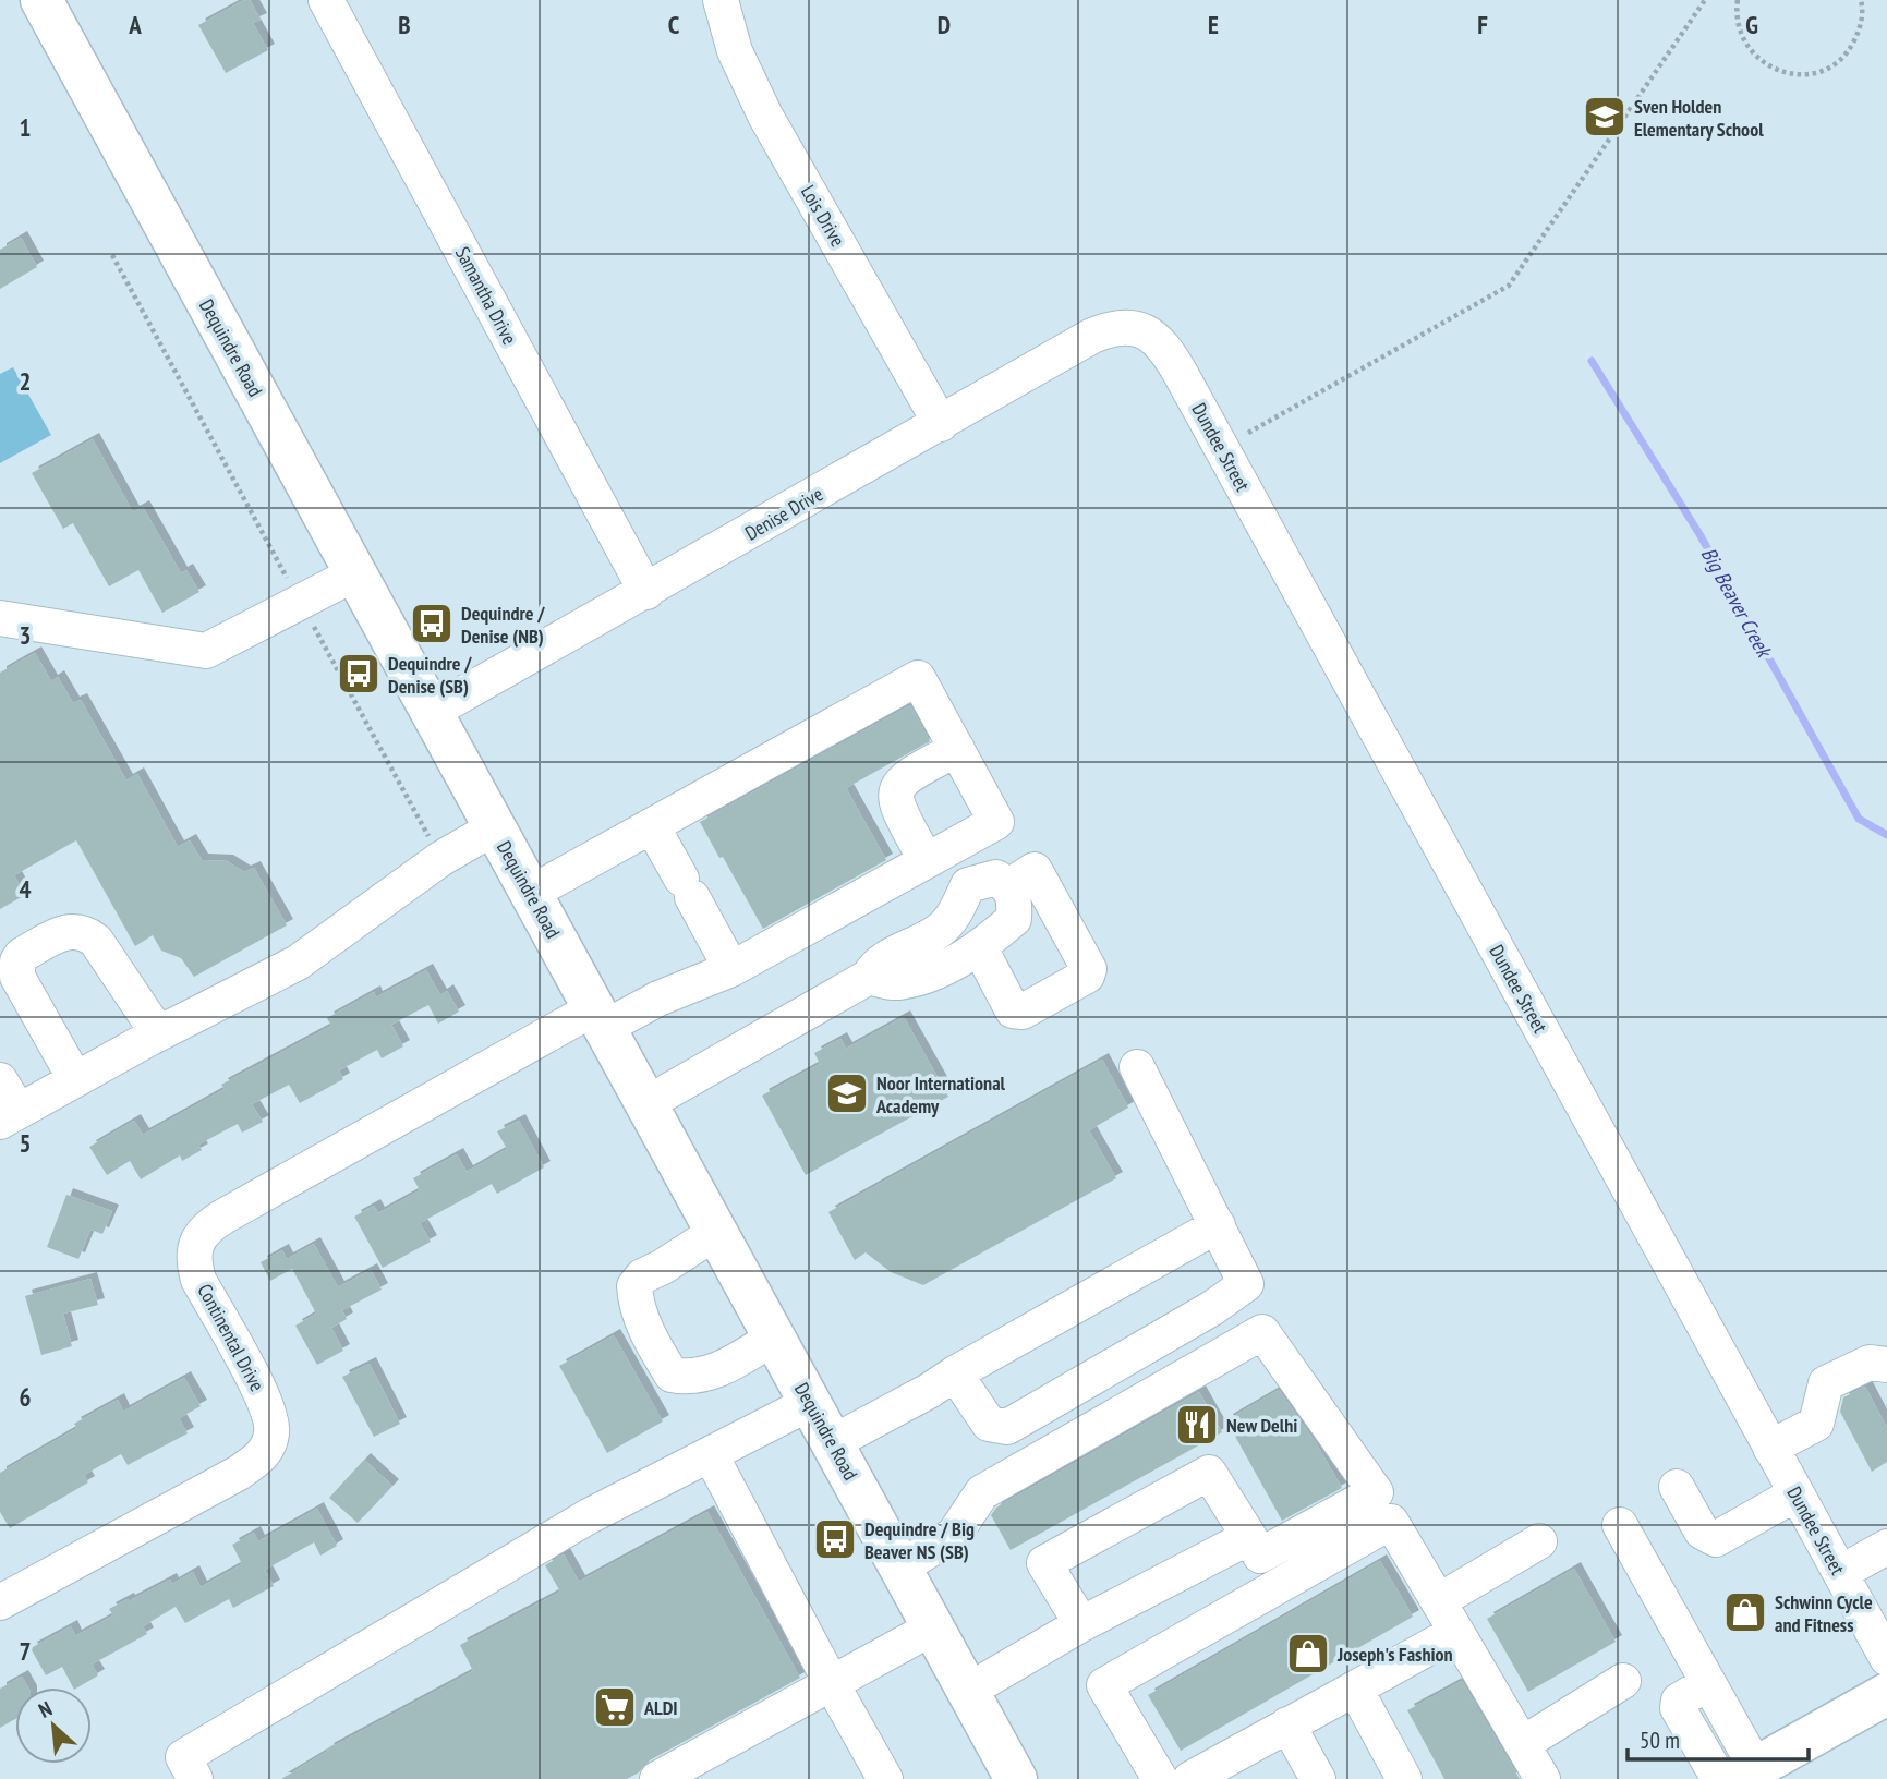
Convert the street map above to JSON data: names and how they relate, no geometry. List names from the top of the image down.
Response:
{
  "streets": {
    "main road": ["Dequindre Road"],
    "street": [
      "Lois Drive",
      "Samantha Drive",
      "Dundee Street",
      "Denise Drive",
      "Continental Drive"
    ]
  },
  "crossings": [
    ["Lois Drive", "Denise Drive"],
    ["Samantha Drive", "Denise Drive"],
    ["Dequindre Road", "Denise Drive"],
    ["Dequindre Road", "Continental Drive"],
    ["Dundee Street", "Denise Drive"]
  ],
  "water": ["Big Beaver Creek"],
  "places": {
    "school or university": ["Sven Holden Elementary School", "Noor International Academy"],
    "bus stop": ["Dequindre / Denise (NB)", "Dequindre / Denise (SB)", "Dequindre / Big Beaver NS (SB)"],
    "restaurant": ["New Delhi"],
    "shop": ["Schwinn Cycle and Fitness", "Joseph's Fashion"],
    "supermarket": ["ALDI"]
  },
  "scale_bar": "50 m",
  "north": "top left",
  "grid": {
    "columns": [
      "A",
      "B",
      "C",
      "D",
      "E",
      "F",
      "G"
    ],
    "rows": [
      "1",
      "2",
      "3",
      "4",
      "5",
      "6",
      "7"
    ]
  }
}
